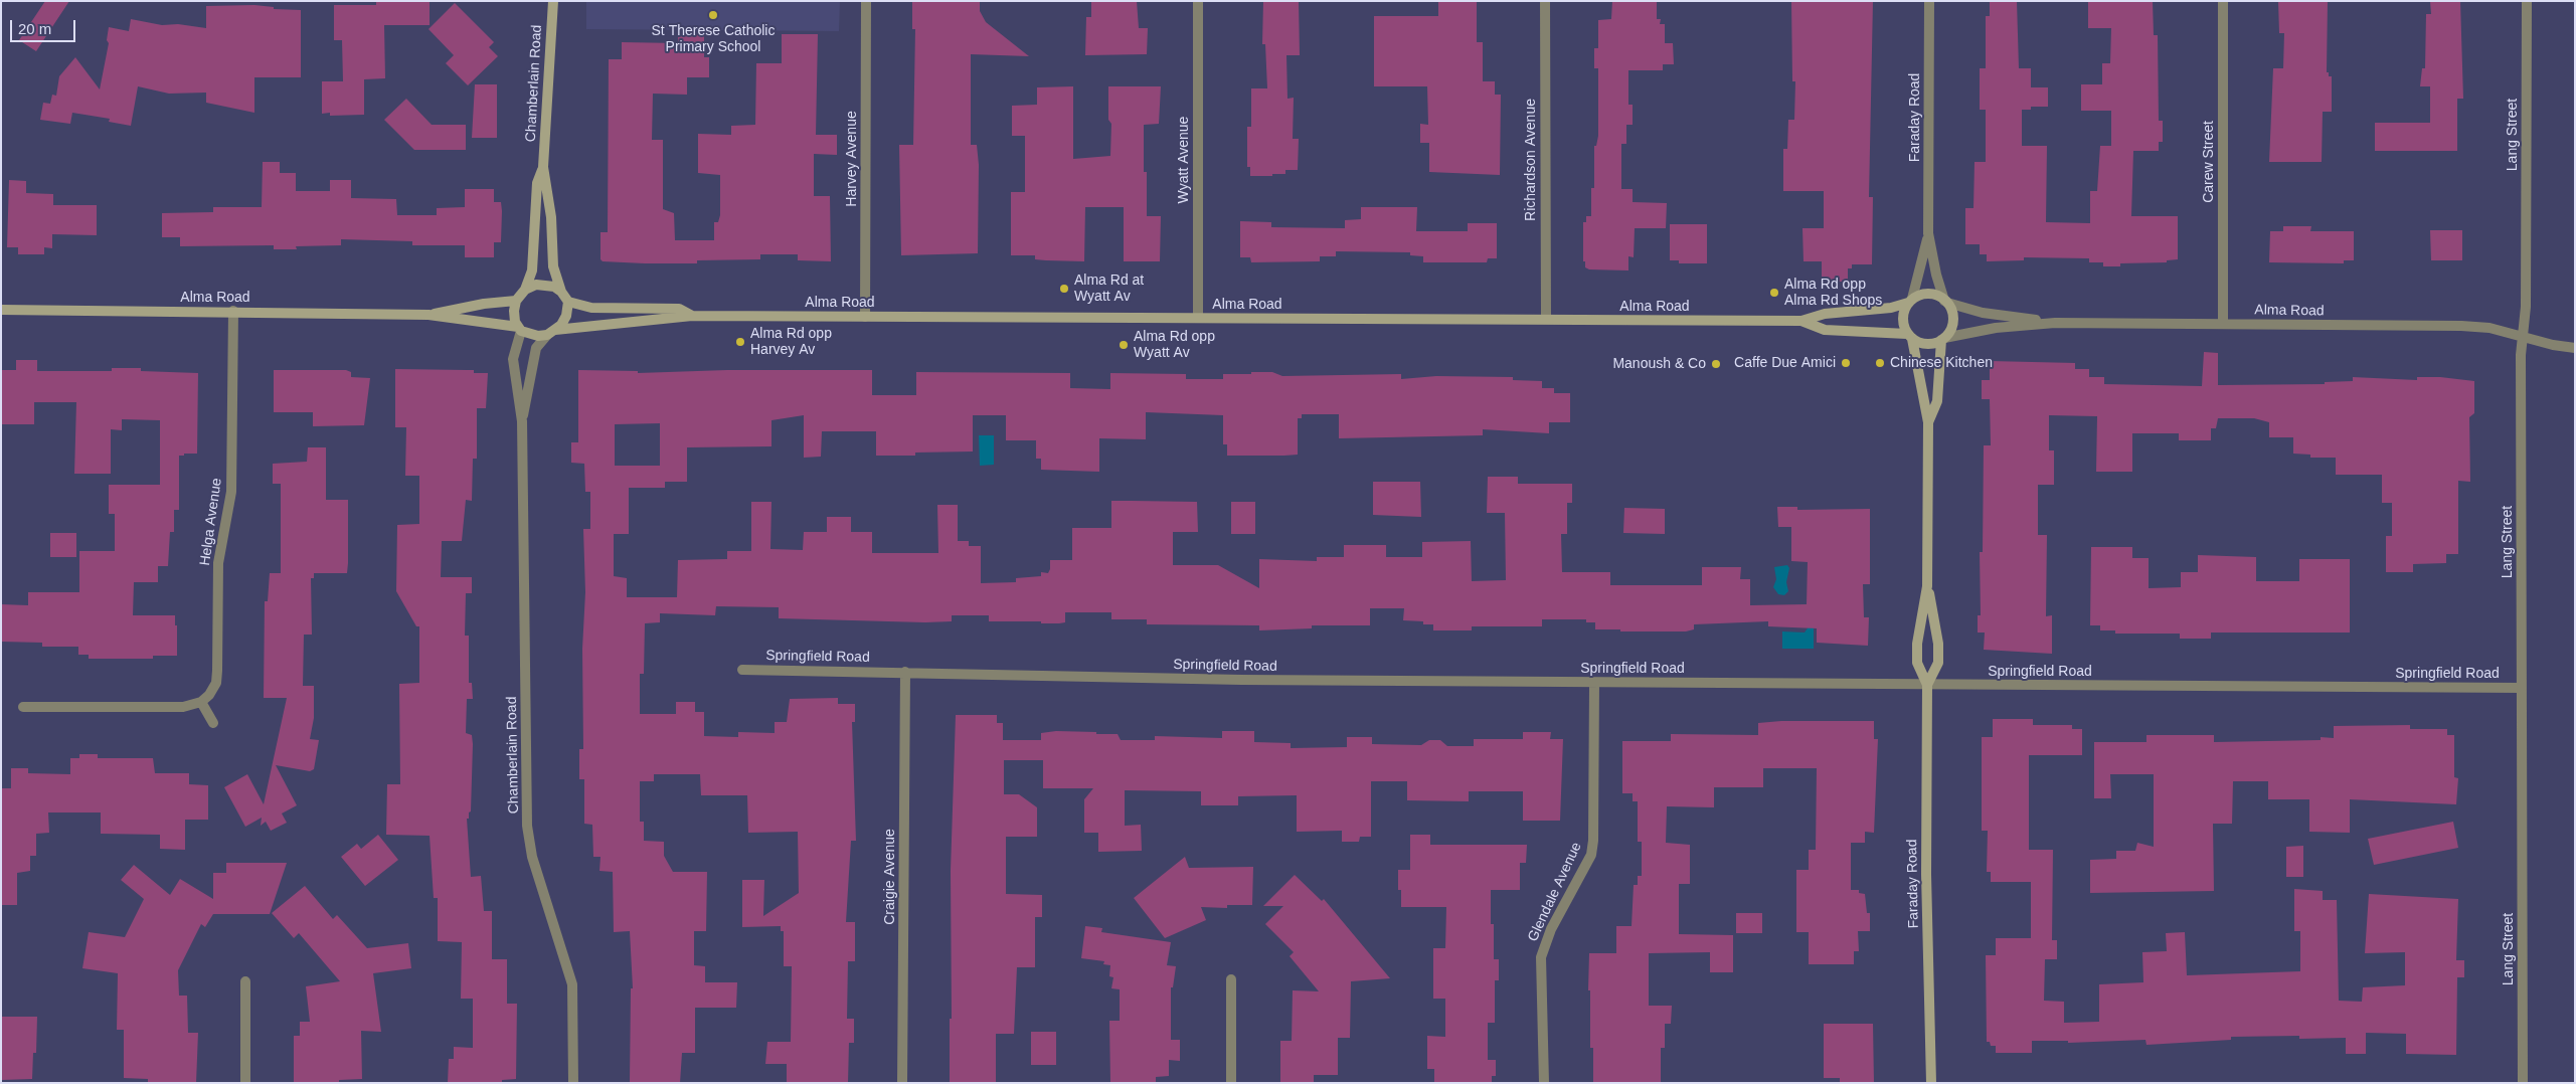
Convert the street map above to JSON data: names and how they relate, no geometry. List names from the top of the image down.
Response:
{
  "streets": {
    "main road": ["Chamberlain Road", "Faraday Road", "Alma Road"],
    "street": [
      "Lang Street",
      "Harvey Avenue",
      "Wyatt Avenue",
      "Richardson Avenue",
      "Carew Street",
      "Helga Avenue",
      "Springfield Road",
      "Craigie Avenue",
      "Glendale Avenue"
    ]
  },
  "crossings": [
    ["Chamberlain Road", "Alma Road"],
    ["Faraday Road", "Alma Road"],
    ["Faraday Road", "Springfield Road"],
    ["Lang Street", "Alma Road"],
    ["Lang Street", "Springfield Road"],
    ["Harvey Avenue", "Alma Road"],
    ["Wyatt Avenue", "Alma Road"],
    ["Richardson Avenue", "Alma Road"],
    ["Carew Street", "Alma Road"],
    ["Alma Road", "Helga Avenue"],
    ["Springfield Road", "Craigie Avenue"],
    ["Springfield Road", "Glendale Avenue"]
  ],
  "places": [
    "St Therese Catholic Primary School",
    "Alma Rd at Wyatt Av",
    "Alma Rd opp Alma Rd Shops",
    "Alma Rd opp Harvey Av",
    "Alma Rd opp Wyatt Av",
    "Caffe Due Amici",
    "Chinese Kitchen",
    "Manoush & Co"
  ],
  "scale_bar": "20 m"
}
